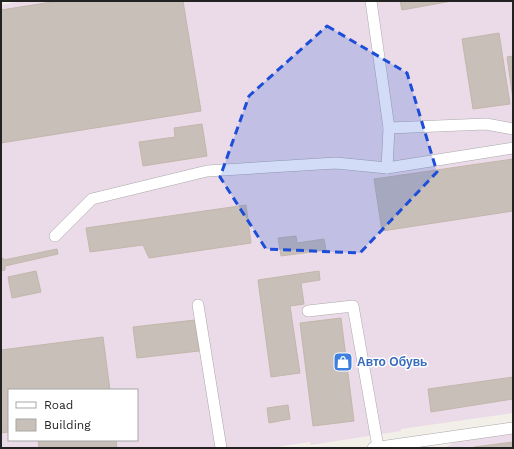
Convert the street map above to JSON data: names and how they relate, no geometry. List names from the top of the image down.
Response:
{
  "places": {
    "shop": ["Авто Обувь"]
  },
  "legend": ["Road", "Building"]
}
